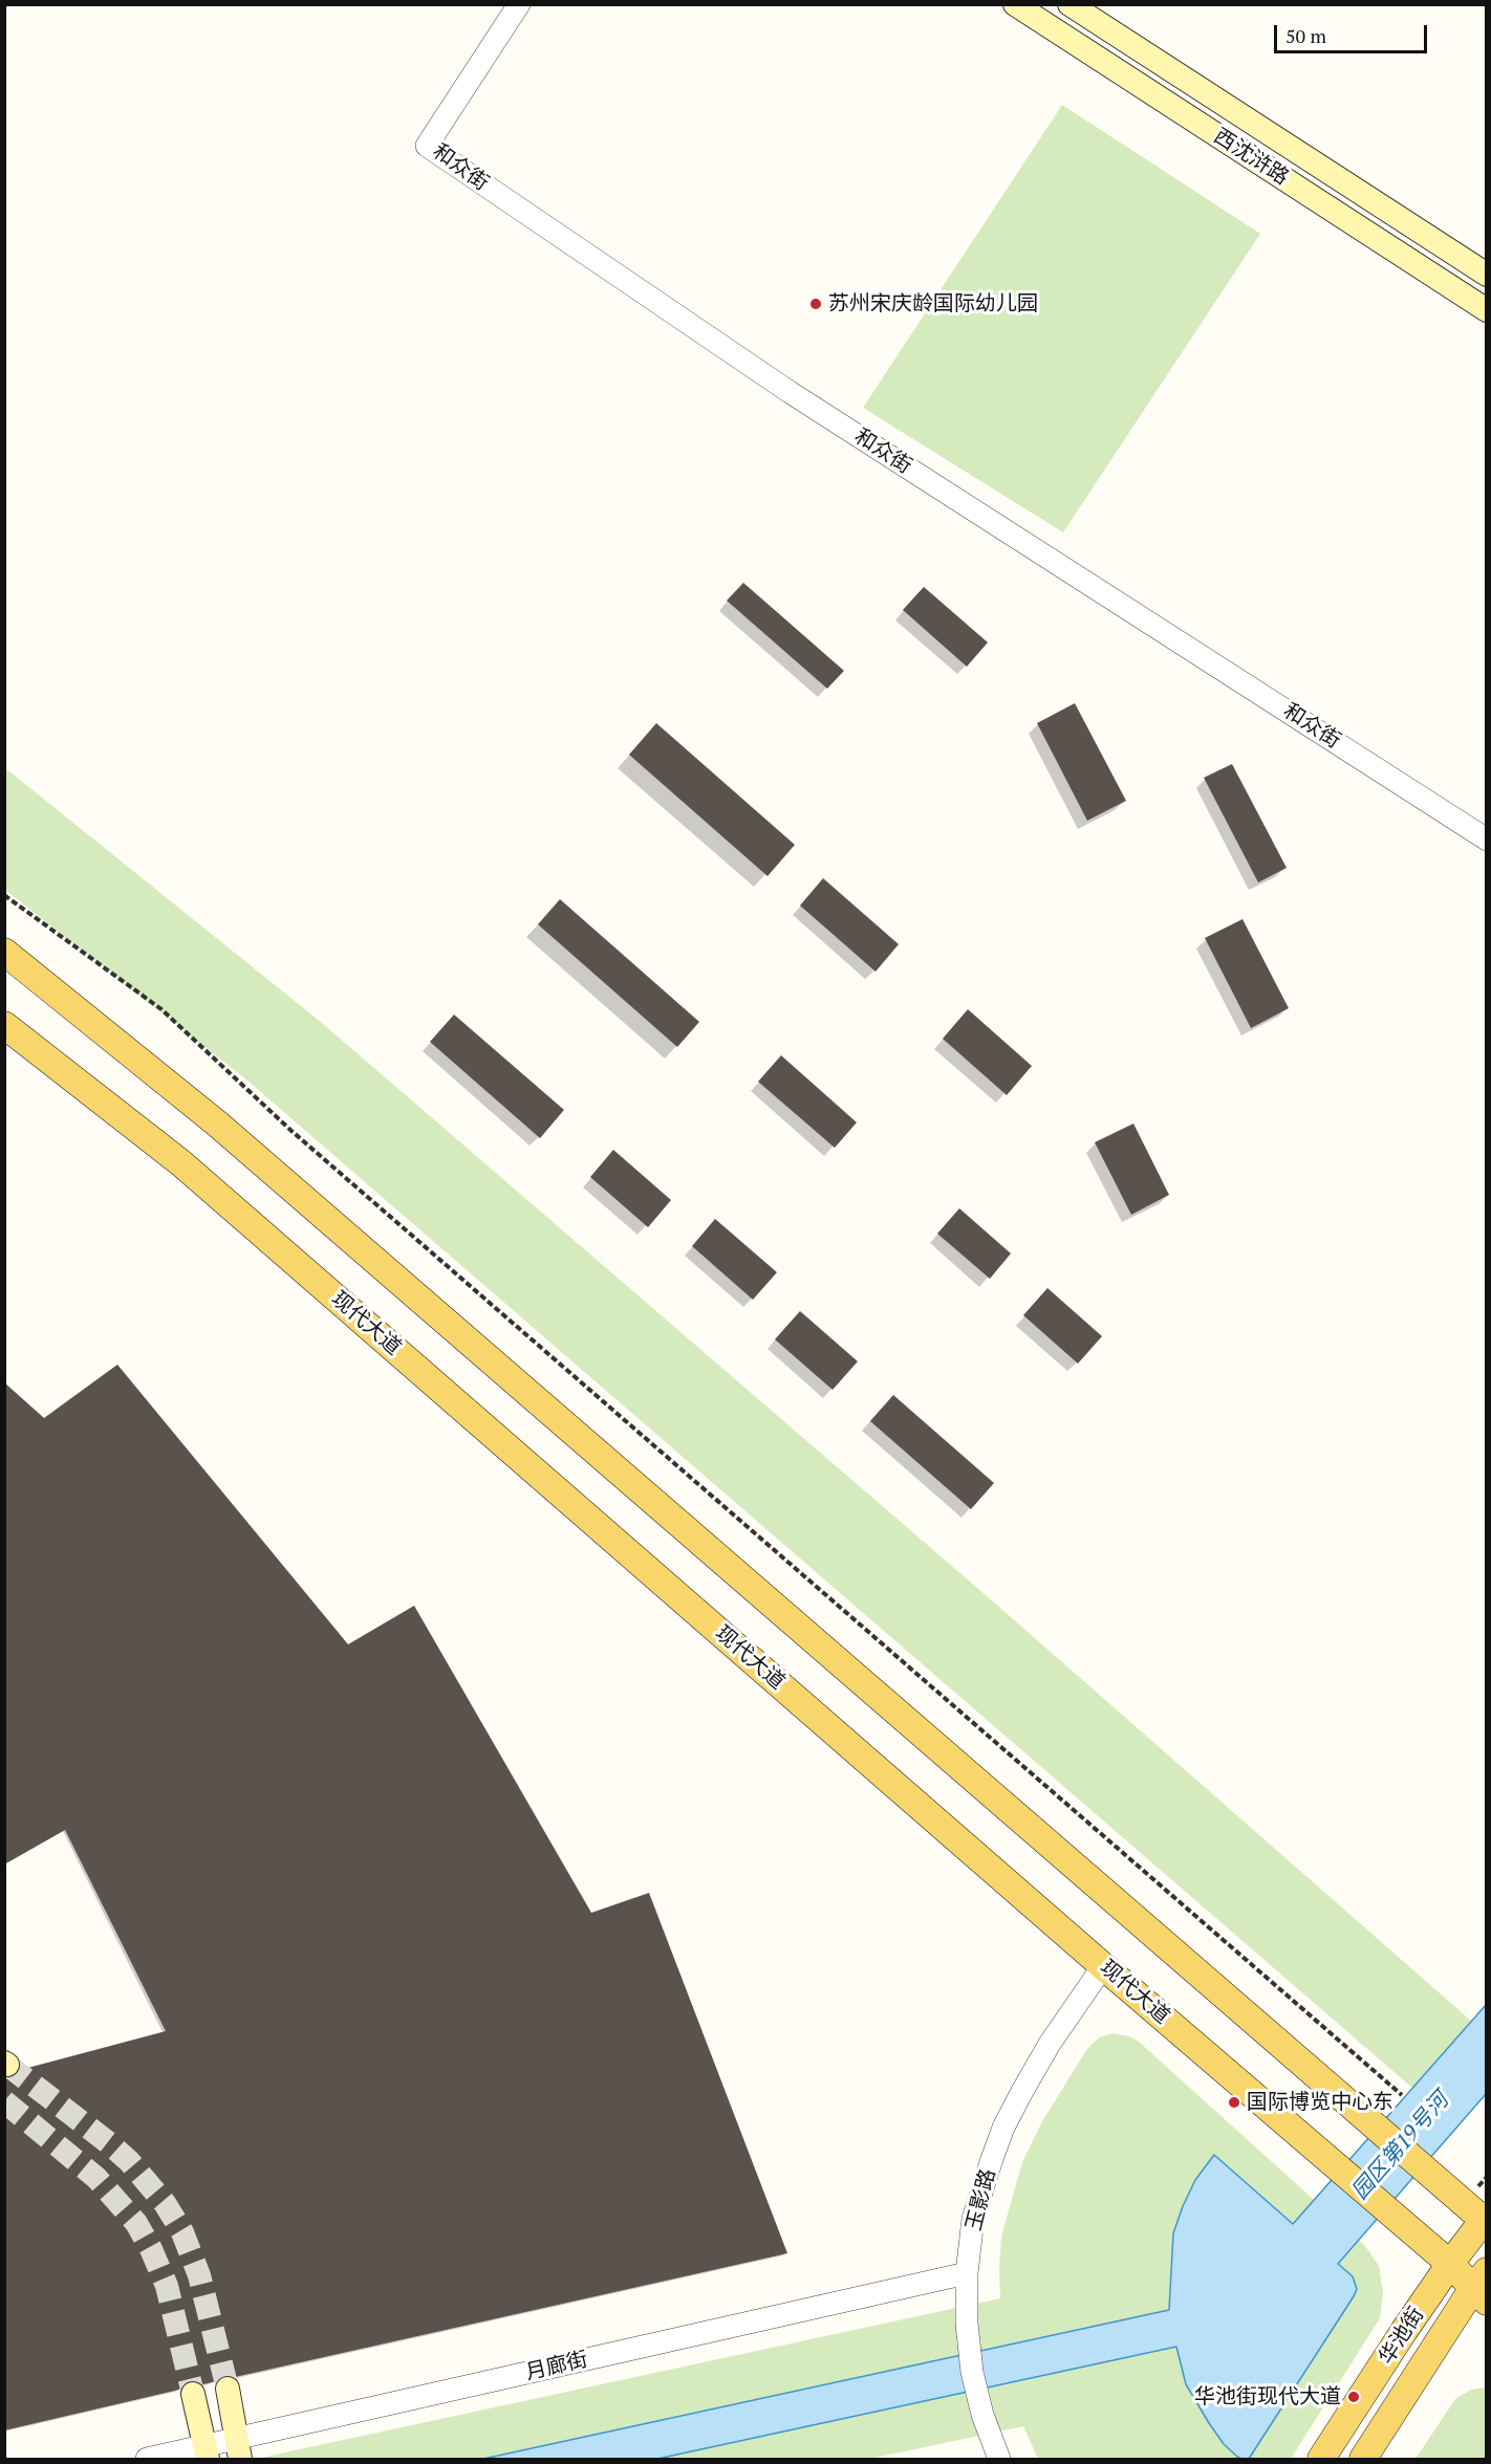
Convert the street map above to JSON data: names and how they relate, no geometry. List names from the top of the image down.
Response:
{
  "streets": {
    "main road": ["西沈浒路", "现代大道", "华池街"],
    "street": ["和众街", "玉影路", "月廊街"]
  },
  "crossings": [
    ["现代大道", "玉影路"],
    ["现代大道", "华池街"],
    ["玉影路", "月廊街"]
  ],
  "water": ["园区第19号河"],
  "places": ["苏州宋庆龄国际幼儿园", "国际博览中心东", "华池街现代大道"],
  "scale_bar": "50 m"
}
